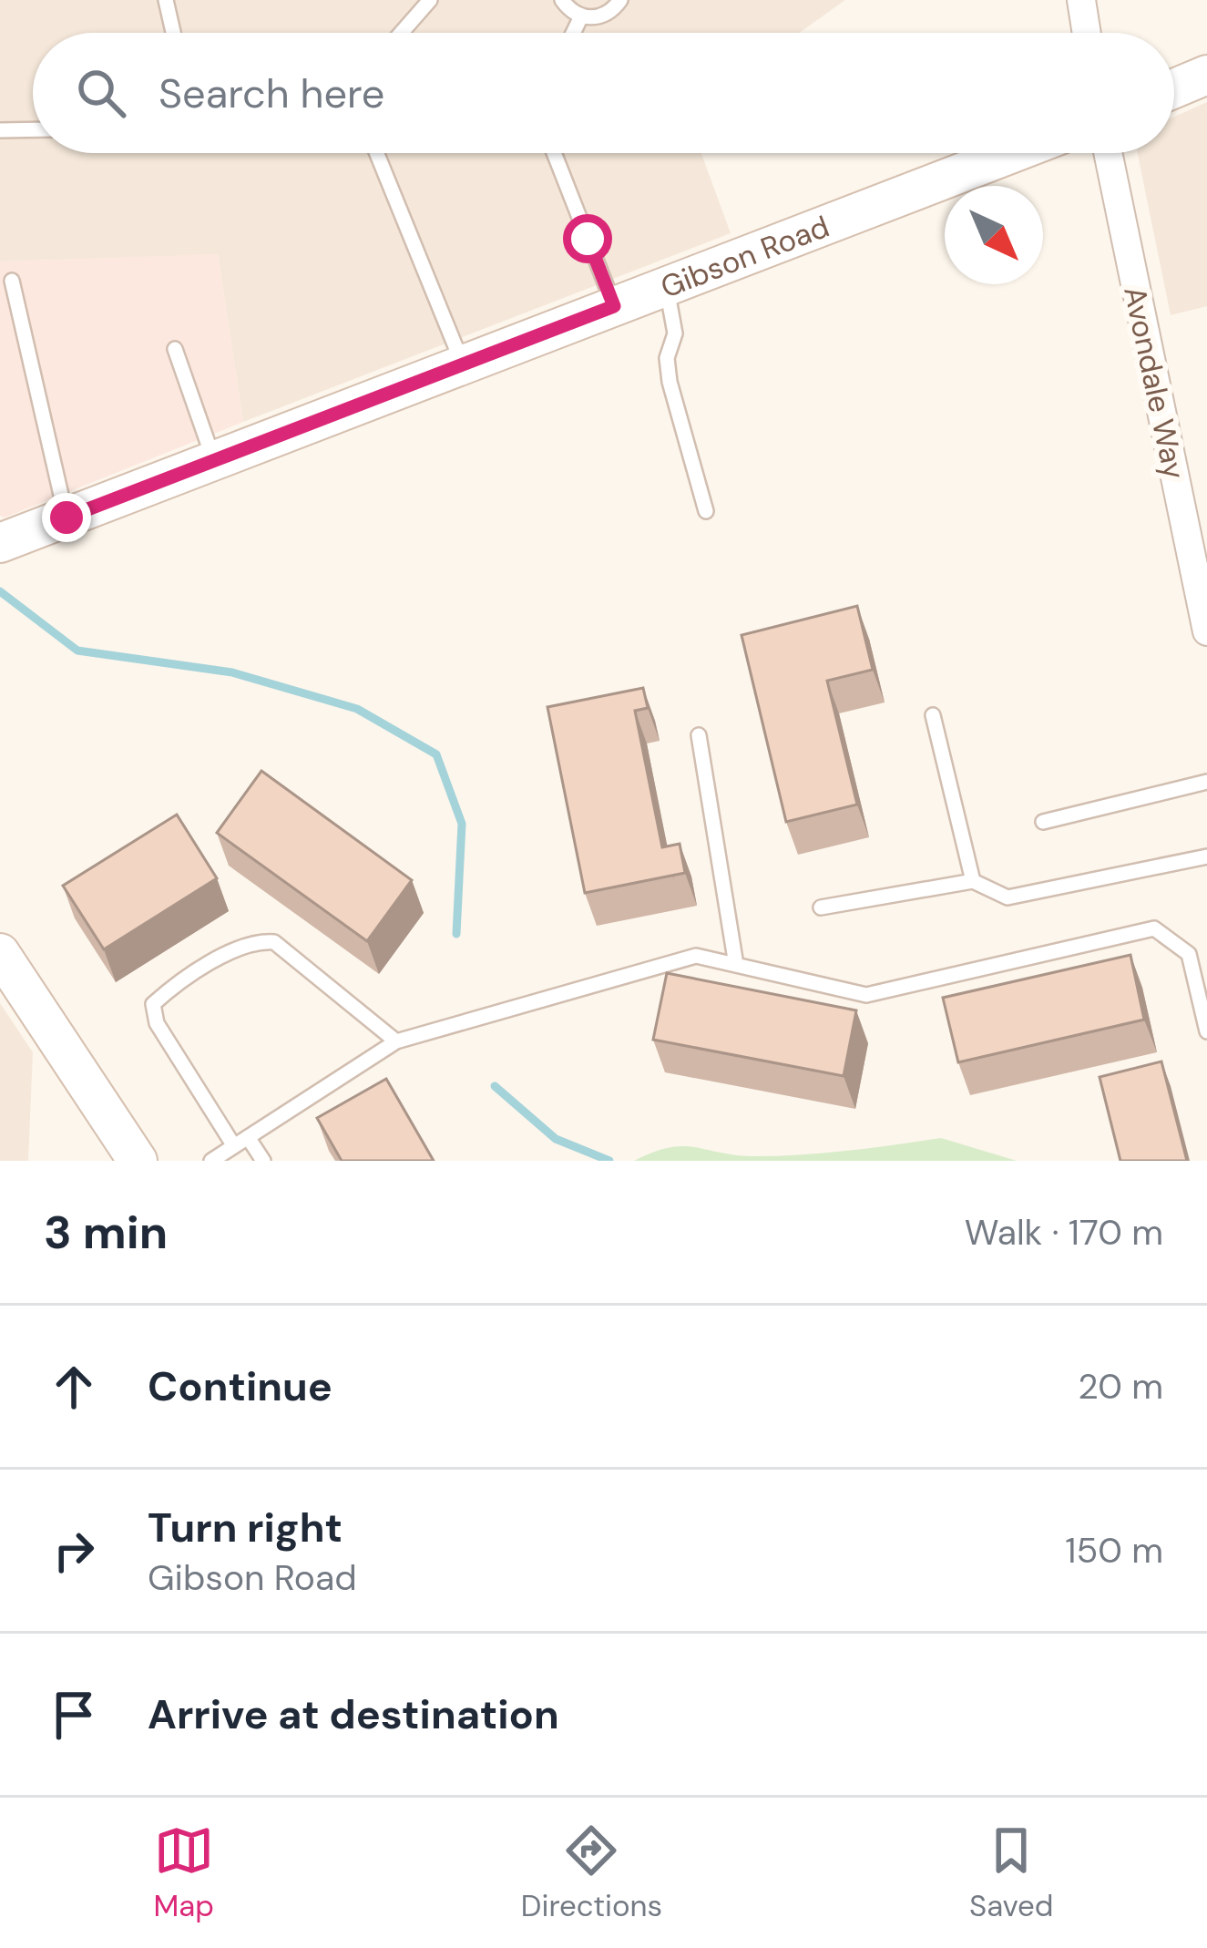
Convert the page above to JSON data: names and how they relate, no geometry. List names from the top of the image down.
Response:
{
  "streets": {
    "street": ["Gibson Road", "Avondale Way"]
  },
  "north": "bottom right",
  "page": {
    "search": "Search here",
    "heading": ["3 min", "Walk · 170 m"],
    "list": [
      ["Continue", "20 m"],
      ["Turn right", "Gibson Road", "150 m"],
      "Arrive at destination"
    ],
    "nav": ["Map", "Directions", "Saved"]
  }
}
